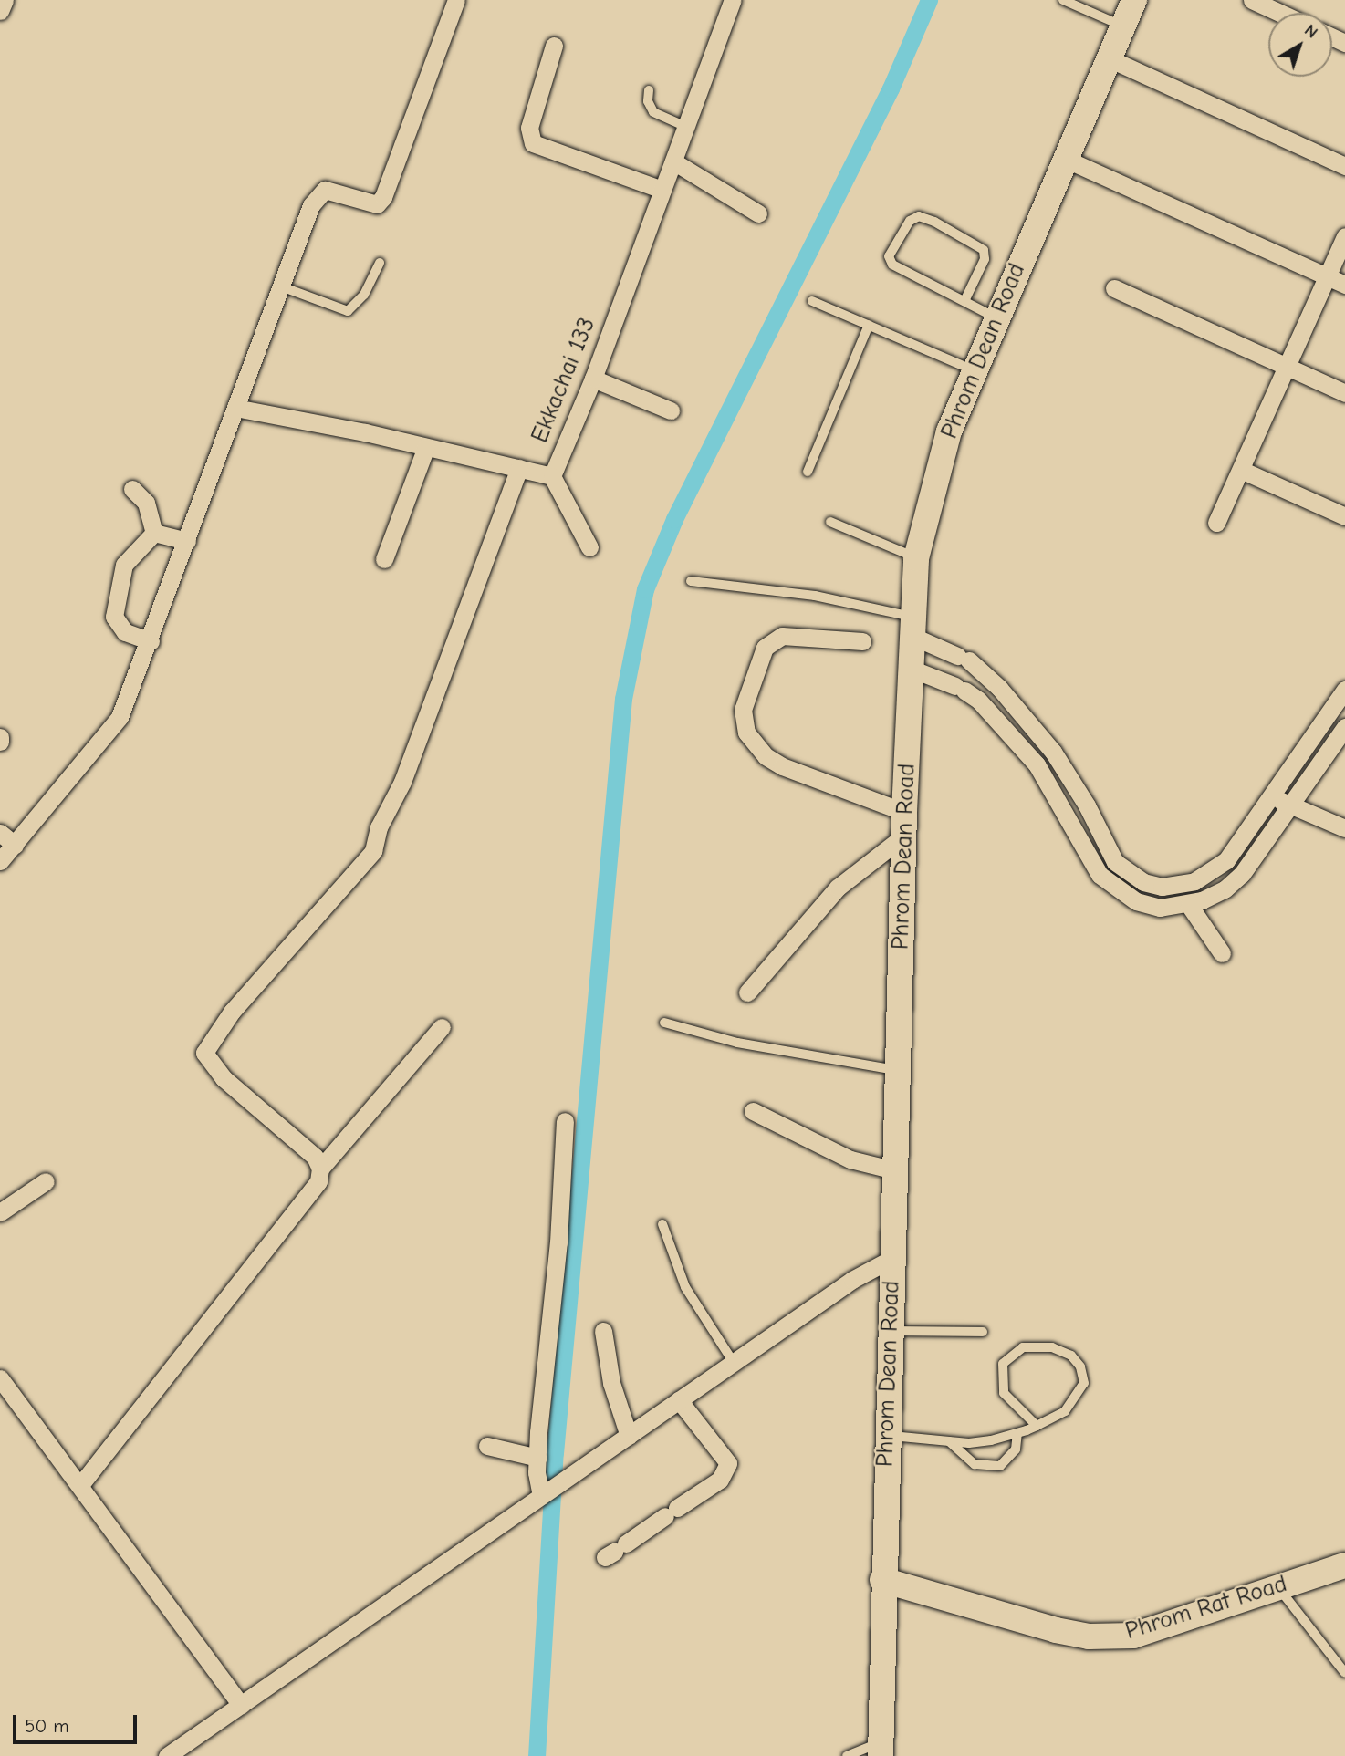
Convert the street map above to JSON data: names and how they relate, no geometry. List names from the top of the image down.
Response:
{
  "streets": {
    "main road": ["Phrom Dean Road", "Phrom Rat Road"],
    "street": ["Ekkachai 133"]
  },
  "crossings": [
    ["Phrom Dean Road", "Phrom Rat Road"]
  ],
  "scale_bar": "50 m",
  "north": "top right"
}
